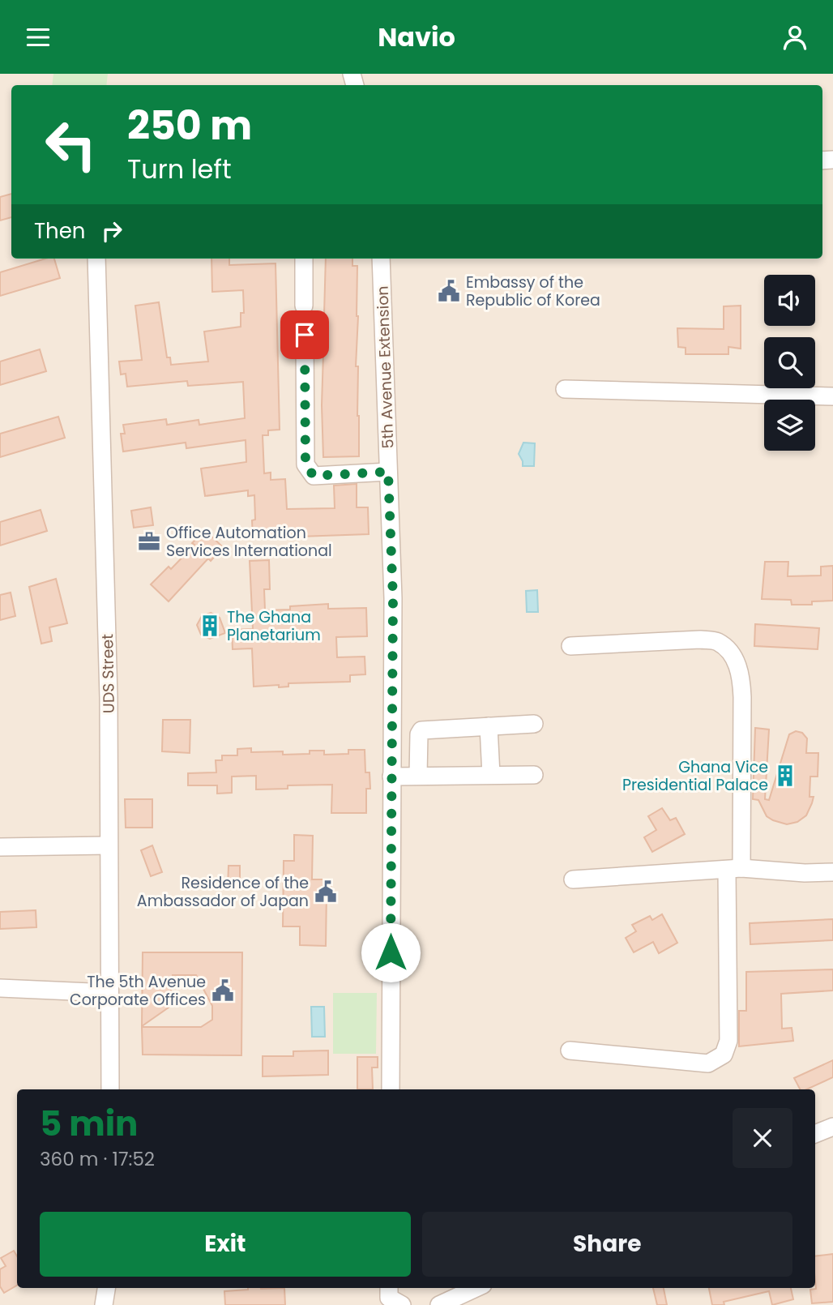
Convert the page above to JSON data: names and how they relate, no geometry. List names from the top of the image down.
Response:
{
  "streets": {
    "street": ["5th Avenue Extension", "UDS Street"]
  },
  "places": {
    "public building": ["Embassy of the Republic of Korea", "Residence of the Ambassador of Japan", "The 5th Avenue Corporate Offices"],
    "office": ["Office Automation Services International"],
    "building": ["The Ghana Planetarium", "Ghana Vice Presidential Palace"]
  },
  "page": {
    "header": "Navio",
    "turn": ["250 m", "Turn left"],
    "then": "Then",
    "heading": ["5 min", "360 m · 17:52"],
    "buttons": ["Exit", "Share"]
  }
}
